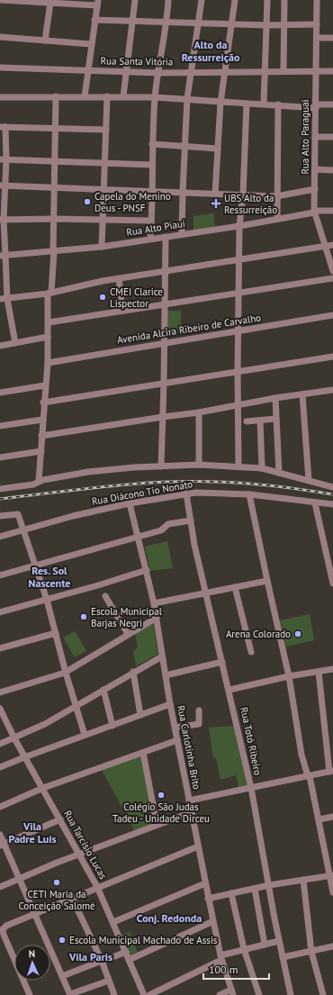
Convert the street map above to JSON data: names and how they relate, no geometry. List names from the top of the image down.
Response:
{
  "streets": {
    "street": [
      "Rua Santa Vitória",
      "Rua Alto Paraguai",
      "Rua Alto Piauí",
      "Avenida Alcira Ribeiro de Carvalho",
      "Rua Diácono Tio Nonato",
      "Rua Totó Ribeiro",
      "Rua Carlotinha Brito",
      "Rua Tarcísio Lucas"
    ]
  },
  "crossings": [
    ["Rua Santa Vitória", "Rua Alto Paraguai"],
    ["Rua Alto Paraguai", "Rua Alto Piauí"],
    ["Rua Diácono Tio Nonato", "Rua Totó Ribeiro"],
    ["Rua Diácono Tio Nonato", "Rua Carlotinha Brito"]
  ],
  "districts": [
    "Alto da Ressurreição",
    "Res. Sol Nascente",
    "Vila Padre Luís",
    "Conj. Redonda",
    "Vila Paris"
  ],
  "places": {
    "other": [
      "Capela do Menino Deus - PNSF",
      "CMEI Clarice Lispector",
      "Escola Municipal Barjas Negri",
      "Arena Colorado",
      "Colégio São Judas Tadeu - Unidade Dirceu",
      "CETI Maria da Conceição Salomé",
      "Escola Municipal Machado de Assis"
    ],
    "health": ["UBS Alto da Ressurreição"]
  },
  "scale_bar": "100 m",
  "north": "top"
}
